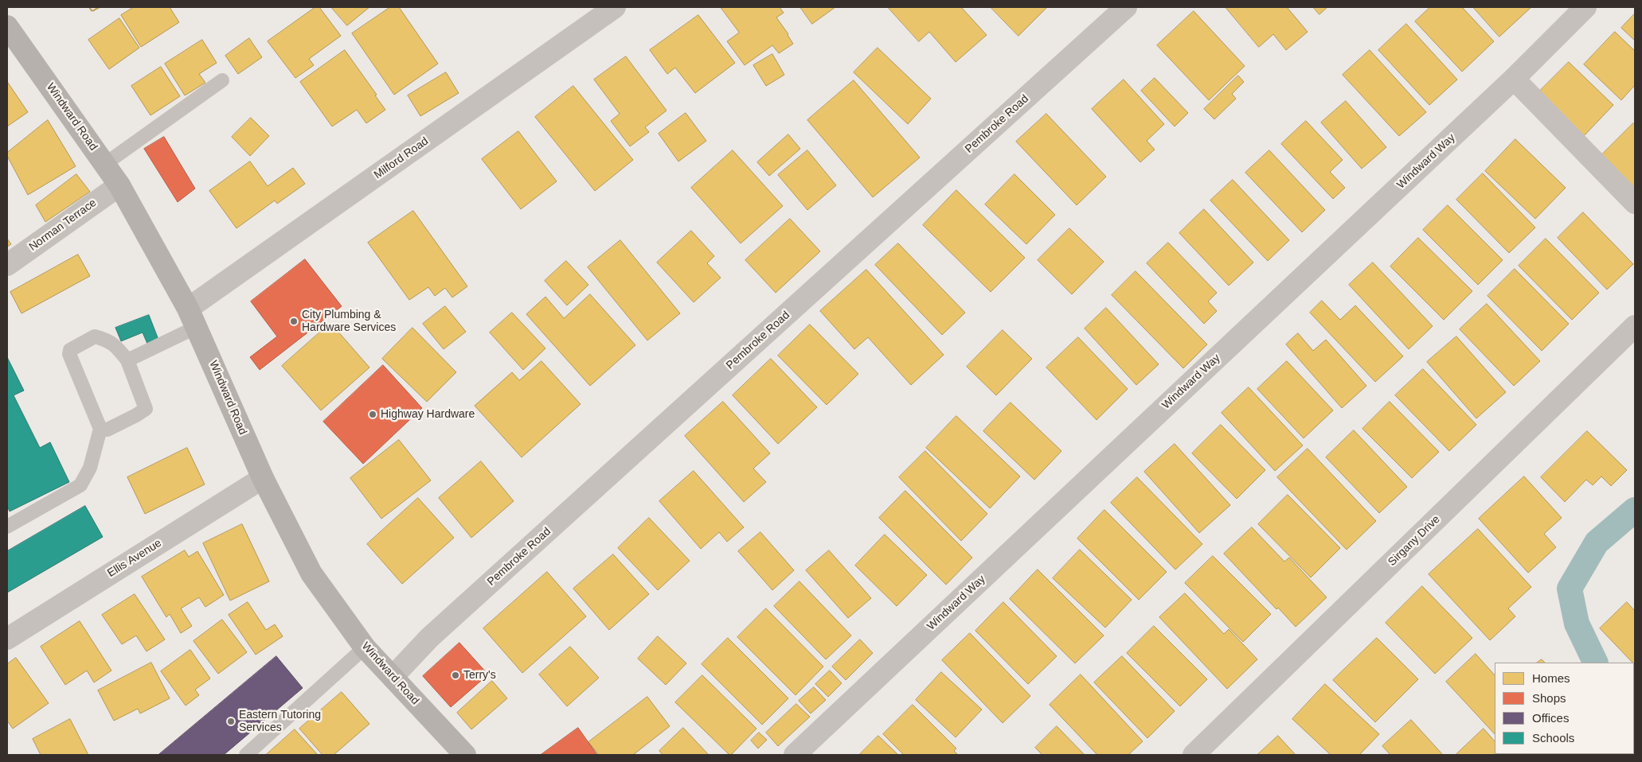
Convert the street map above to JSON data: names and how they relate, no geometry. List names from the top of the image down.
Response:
{
  "streets": {
    "main road": ["Windward Road"],
    "street": [
      "Pembroke Road",
      "Milford Road",
      "Windward Way",
      "Norman Terrace",
      "Sirgany Drive",
      "Ellis Avenue"
    ]
  },
  "crossings": [
    ["Windward Road", "Pembroke Road"],
    ["Windward Road", "Milford Road"],
    ["Windward Road", "Norman Terrace"],
    ["Windward Road", "Ellis Avenue"]
  ],
  "places": [
    "City Plumbing & Hardware Services",
    "Highway Hardware",
    "Terry's",
    "Eastern Tutoring Services"
  ],
  "legend": [
    "Homes",
    "Shops",
    "Offices",
    "Schools"
  ]
}
